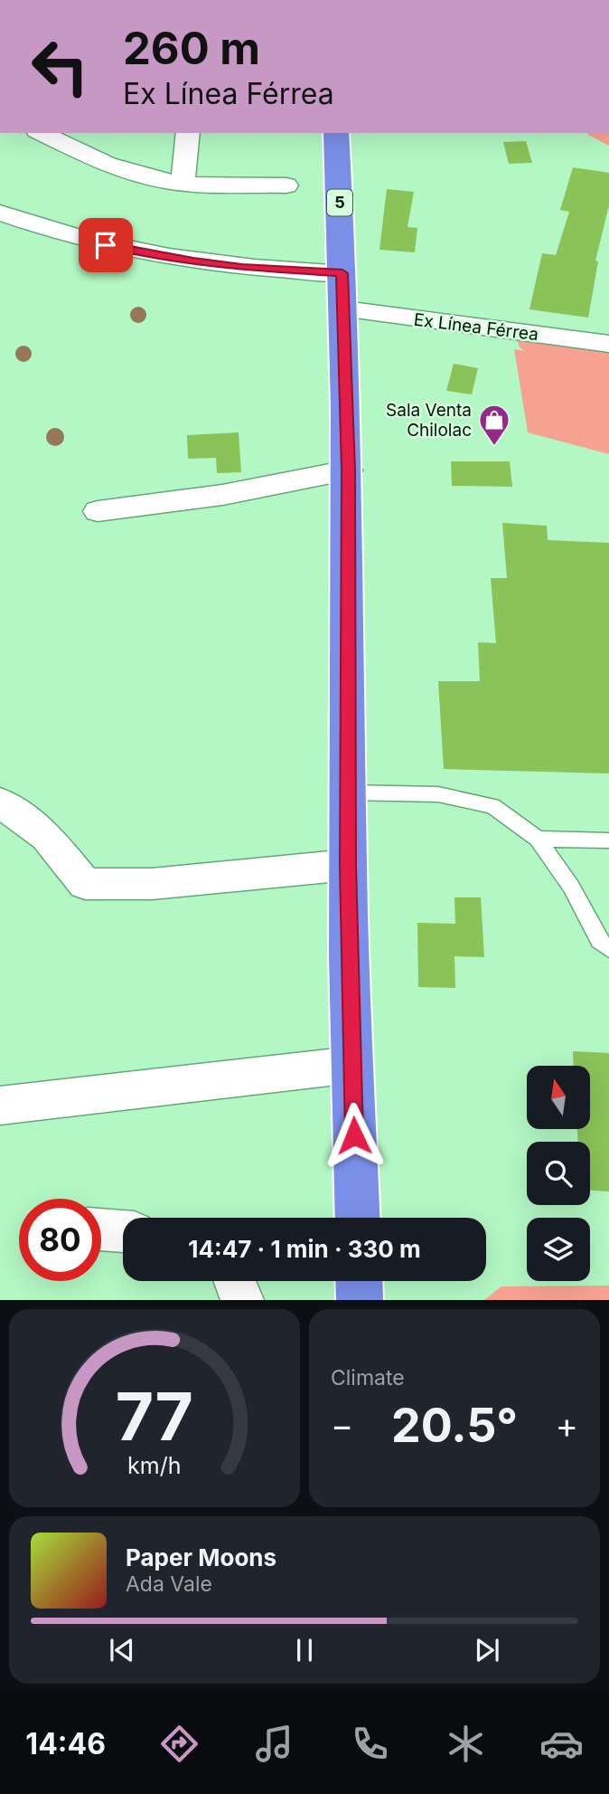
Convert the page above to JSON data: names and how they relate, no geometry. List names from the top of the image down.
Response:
{
  "streets": {
    "highway": ["5"],
    "street": ["Ex Línea Férrea"]
  },
  "crossings": [
    ["5", "Ex Línea Férrea"]
  ],
  "places": {
    "shop": ["Sala Venta Chilolac"]
  },
  "north": "top",
  "page": {
    "turn": ["260 m", "Ex Línea Férrea"],
    "limit": "80",
    "trip": "14:47 · 1 min · 330 m",
    "tile": "Climate",
    "heat": ["−", "20.5°", "+"],
    "song": ["Paper Moons", "Ada Vale"],
    "tabs": "14:46",
    "gauge": ["77", "km/h"]
  }
}
